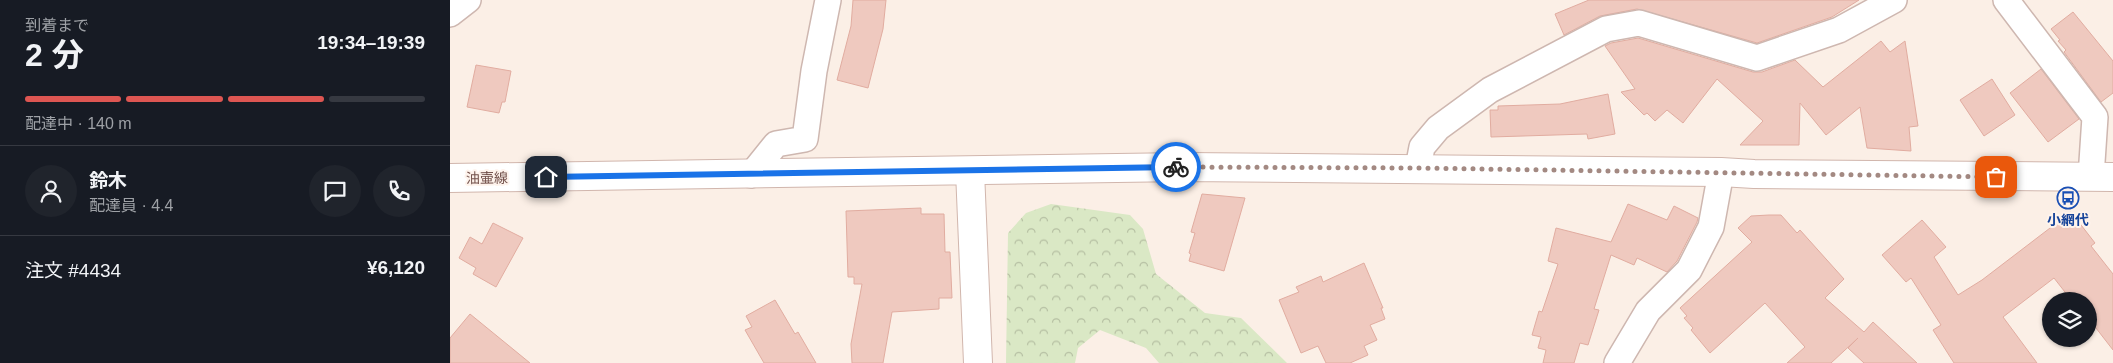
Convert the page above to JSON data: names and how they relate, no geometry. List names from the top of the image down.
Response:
{
  "streets": {
    "main road": ["油壷線"]
  },
  "places": {
    "bus stop": ["小網代"]
  },
  "page": {
    "heading": ["2 分", "到着まで", "19:34–19:39"],
    "panel": [
      "鈴木",
      "配達員 · 4.4",
      "注文 #4434",
      "¥6,120"
    ],
    "bar": "配達中 · 140 m"
  }
}
